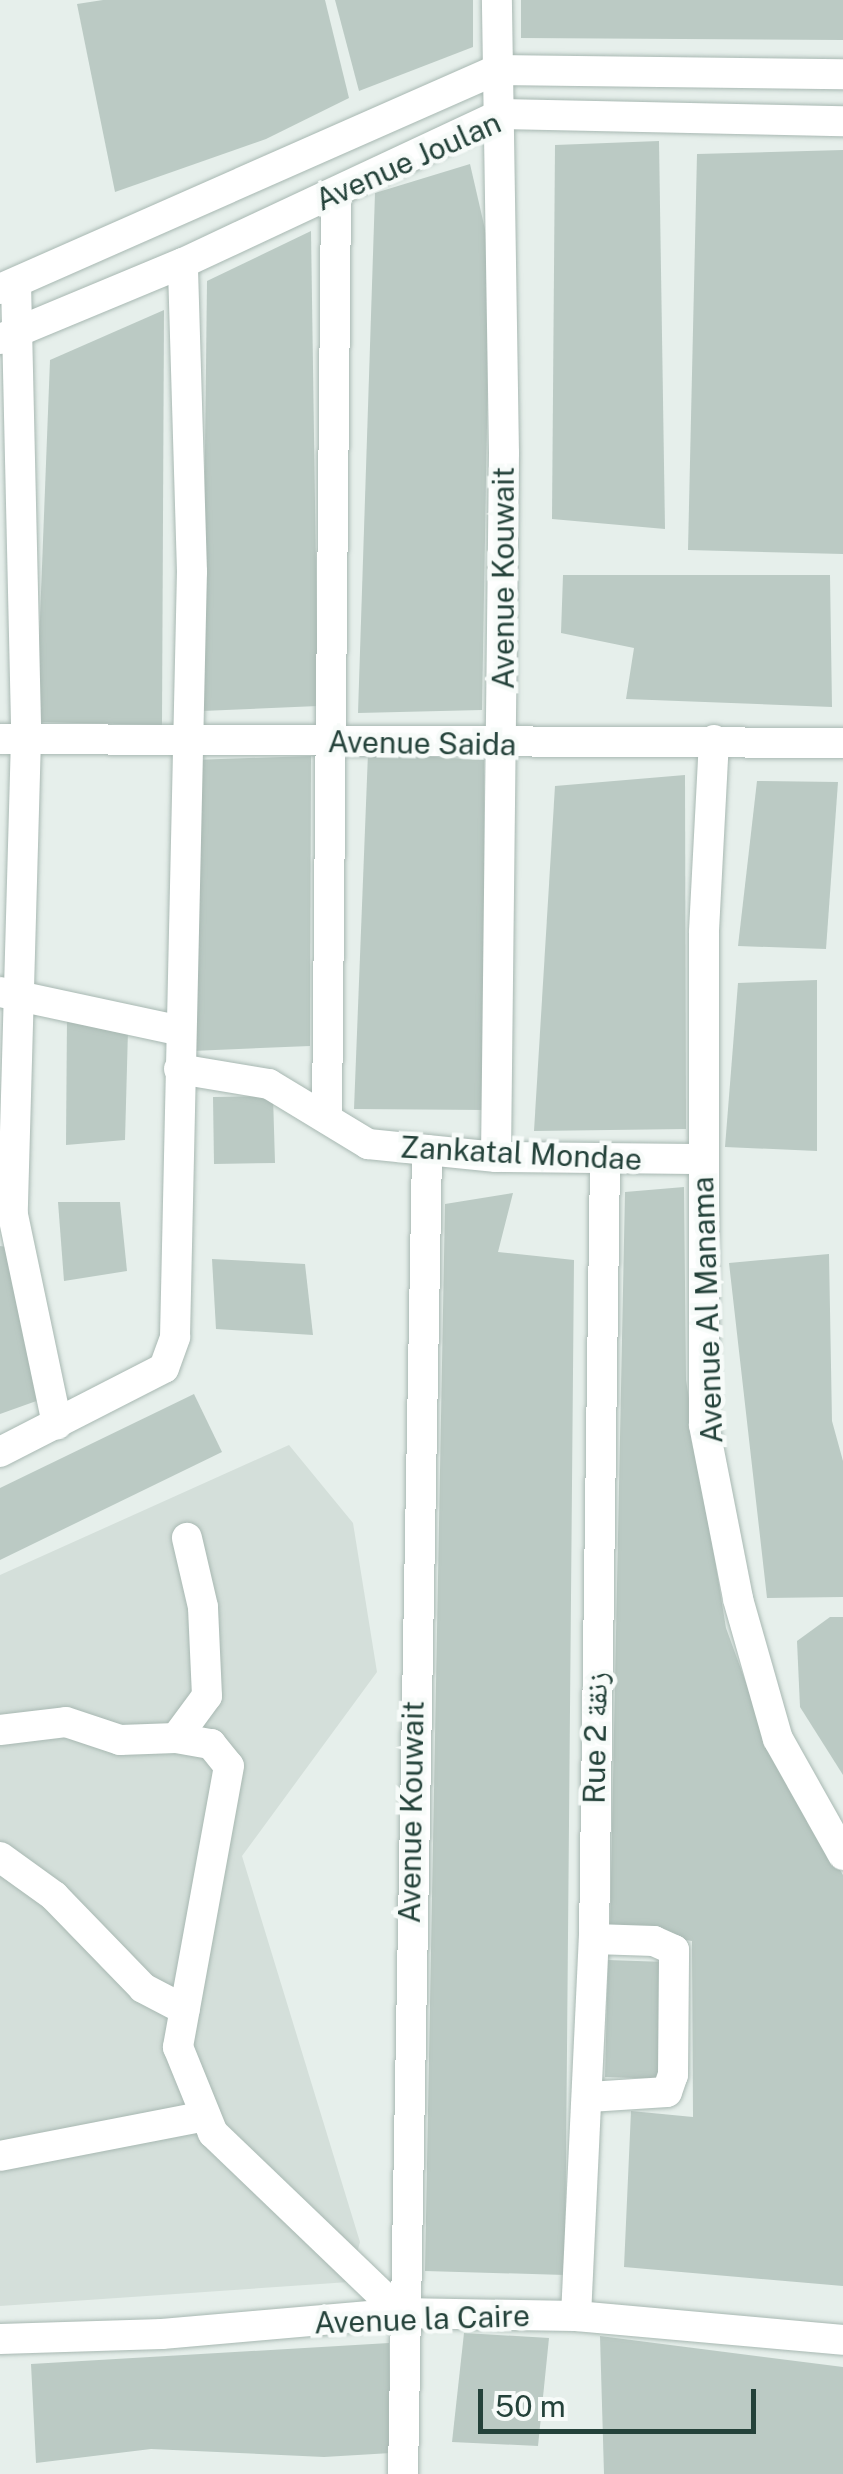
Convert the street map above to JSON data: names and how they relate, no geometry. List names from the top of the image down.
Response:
{
  "streets": {
    "street": [
      "Avenue Joulan",
      "Avenue Kouwait",
      "Avenue Saida",
      "Zankatal Mondae",
      "Avenue Al Manama",
      "Rue 2 زنقة",
      "Avenue la Caire"
    ]
  },
  "crossings": [
    ["Avenue Joulan", "Avenue Kouwait"],
    ["Avenue Kouwait", "Avenue Saida"],
    ["Avenue Kouwait", "Zankatal Mondae"],
    ["Avenue Kouwait", "Avenue la Caire"],
    ["Avenue Saida", "Avenue Al Manama"],
    ["Zankatal Mondae", "Avenue Al Manama"],
    ["Zankatal Mondae", "Rue 2 زنقة"],
    ["Rue 2 زنقة", "Avenue la Caire"]
  ],
  "scale_bar": "50 m"
}
